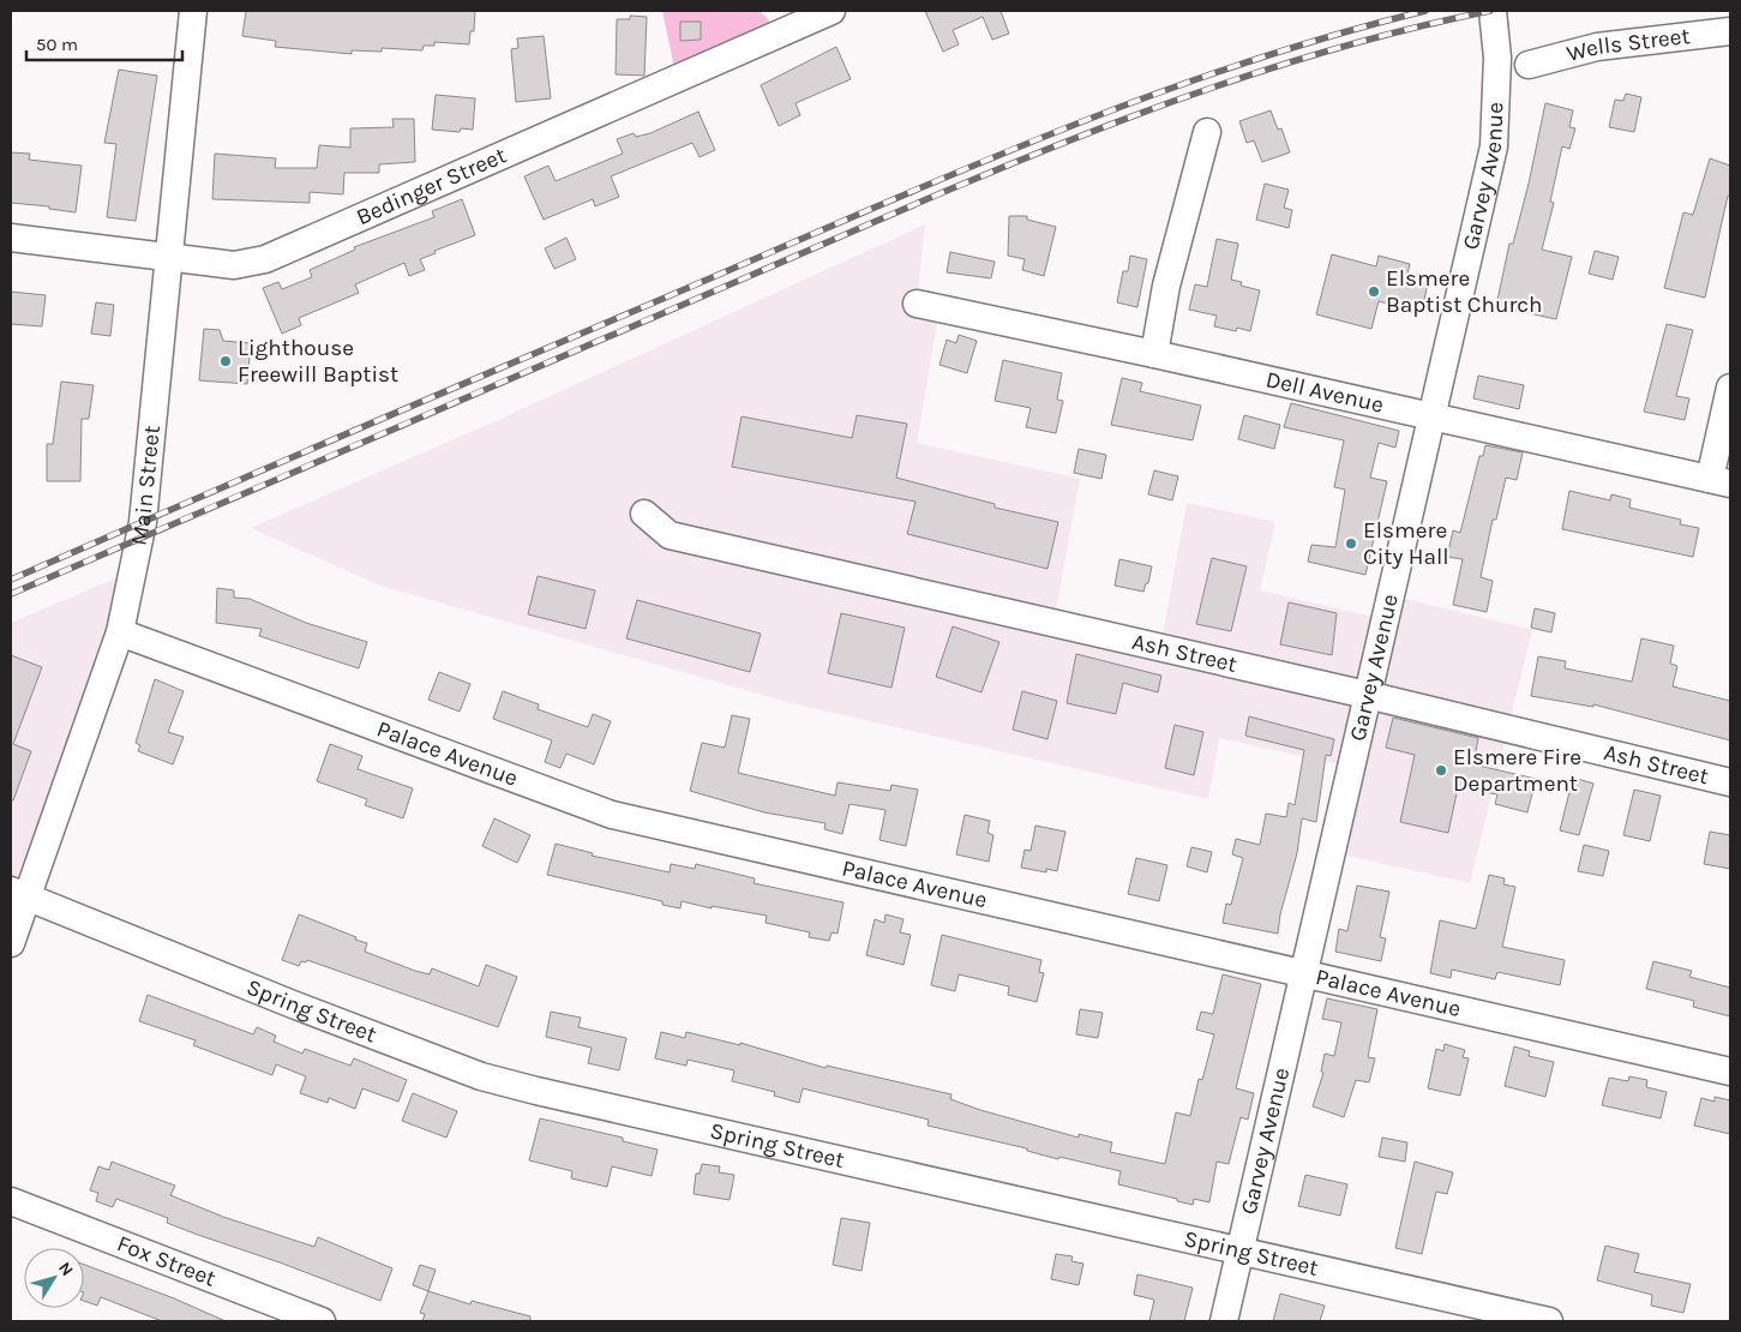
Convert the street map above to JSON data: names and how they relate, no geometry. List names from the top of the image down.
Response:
{
  "streets": {
    "street": [
      "Wells Street",
      "Garvey Avenue",
      "Bedinger Street",
      "Dell Avenue",
      "Main Street",
      "Ash Street",
      "Palace Avenue",
      "Spring Street",
      "Fox Street"
    ]
  },
  "crossings": [
    ["Garvey Avenue", "Dell Avenue"],
    ["Garvey Avenue", "Ash Street"],
    ["Garvey Avenue", "Palace Avenue"],
    ["Garvey Avenue", "Spring Street"],
    ["Bedinger Street", "Main Street"],
    ["Main Street", "Palace Avenue"],
    ["Main Street", "Spring Street"]
  ],
  "places": [
    "Elsmere Baptist Church",
    "Lighthouse Freewill Baptist",
    "Elsmere City Hall",
    "Elsmere Fire Department"
  ],
  "scale_bar": "50 m",
  "north": "top right"
}
